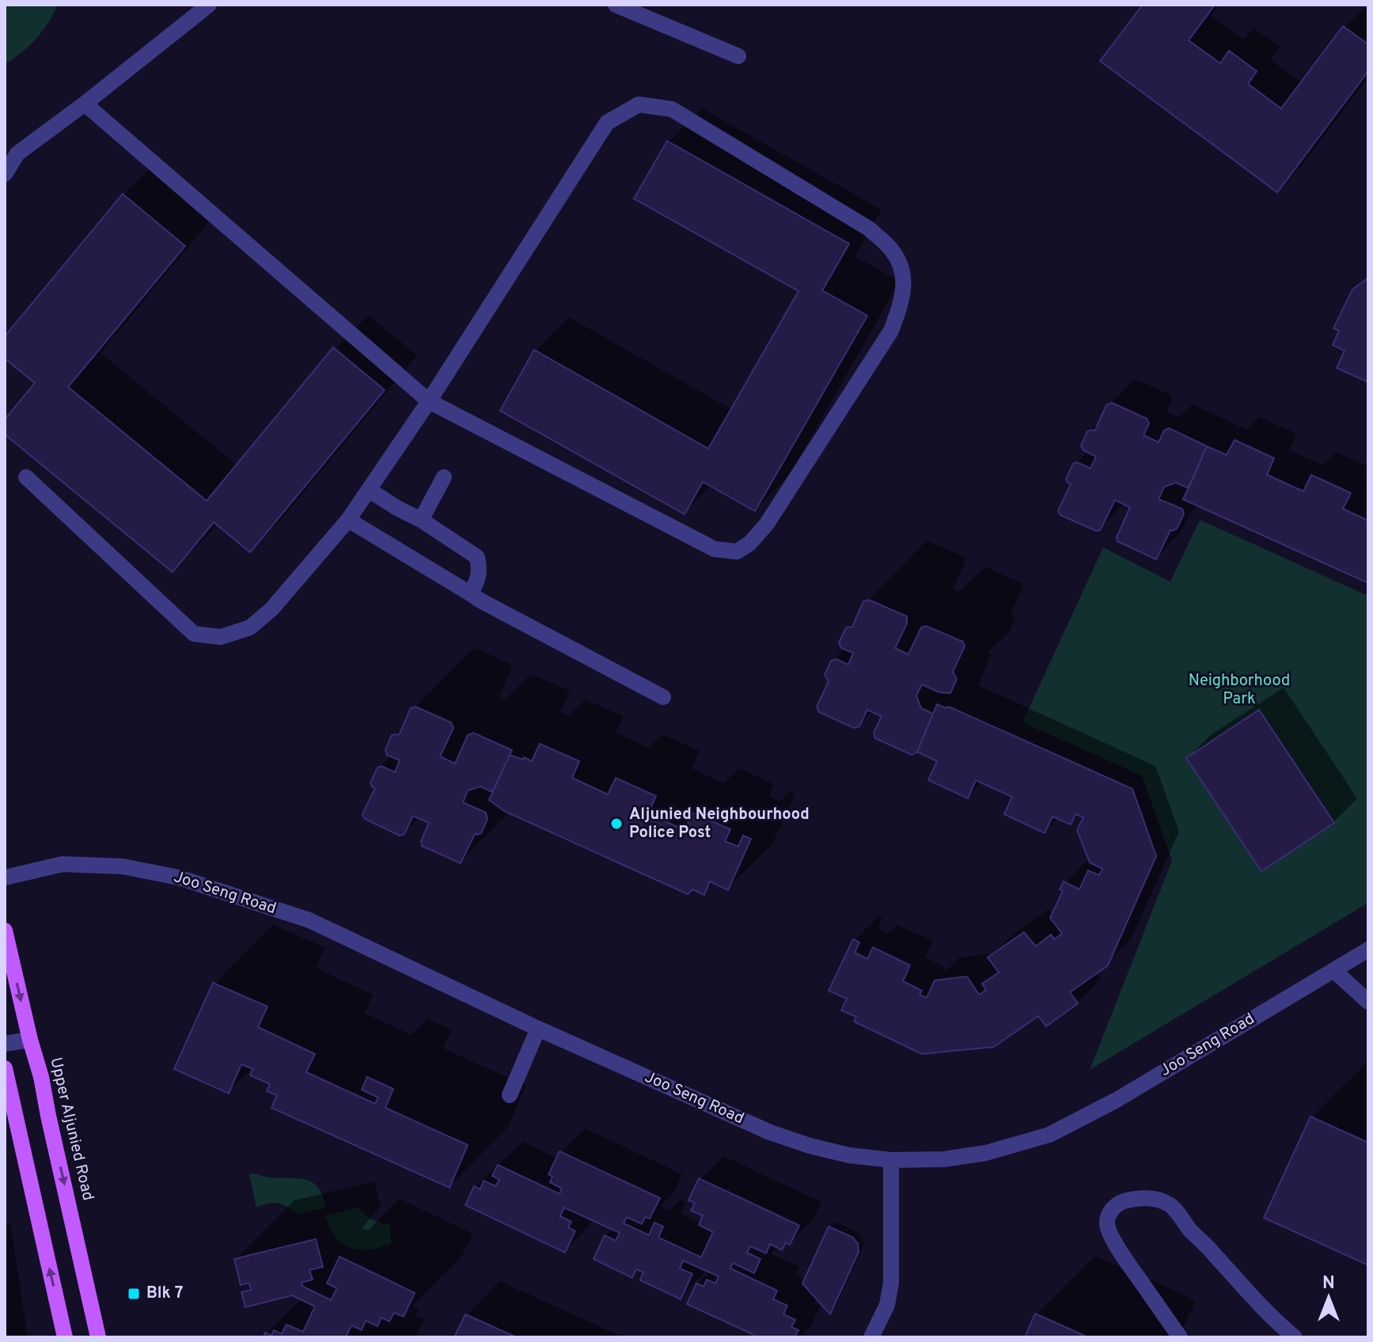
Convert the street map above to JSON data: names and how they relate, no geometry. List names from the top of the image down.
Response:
{
  "streets": {
    "main road": ["Upper Aljunied Road"],
    "street": ["Joo Seng Road"]
  },
  "parks": ["Neighborhood Park"],
  "places": {
    "other": ["Aljunied Neighbourhood Police Post"],
    "transit": ["Blk 7"]
  },
  "north": "top"
}
